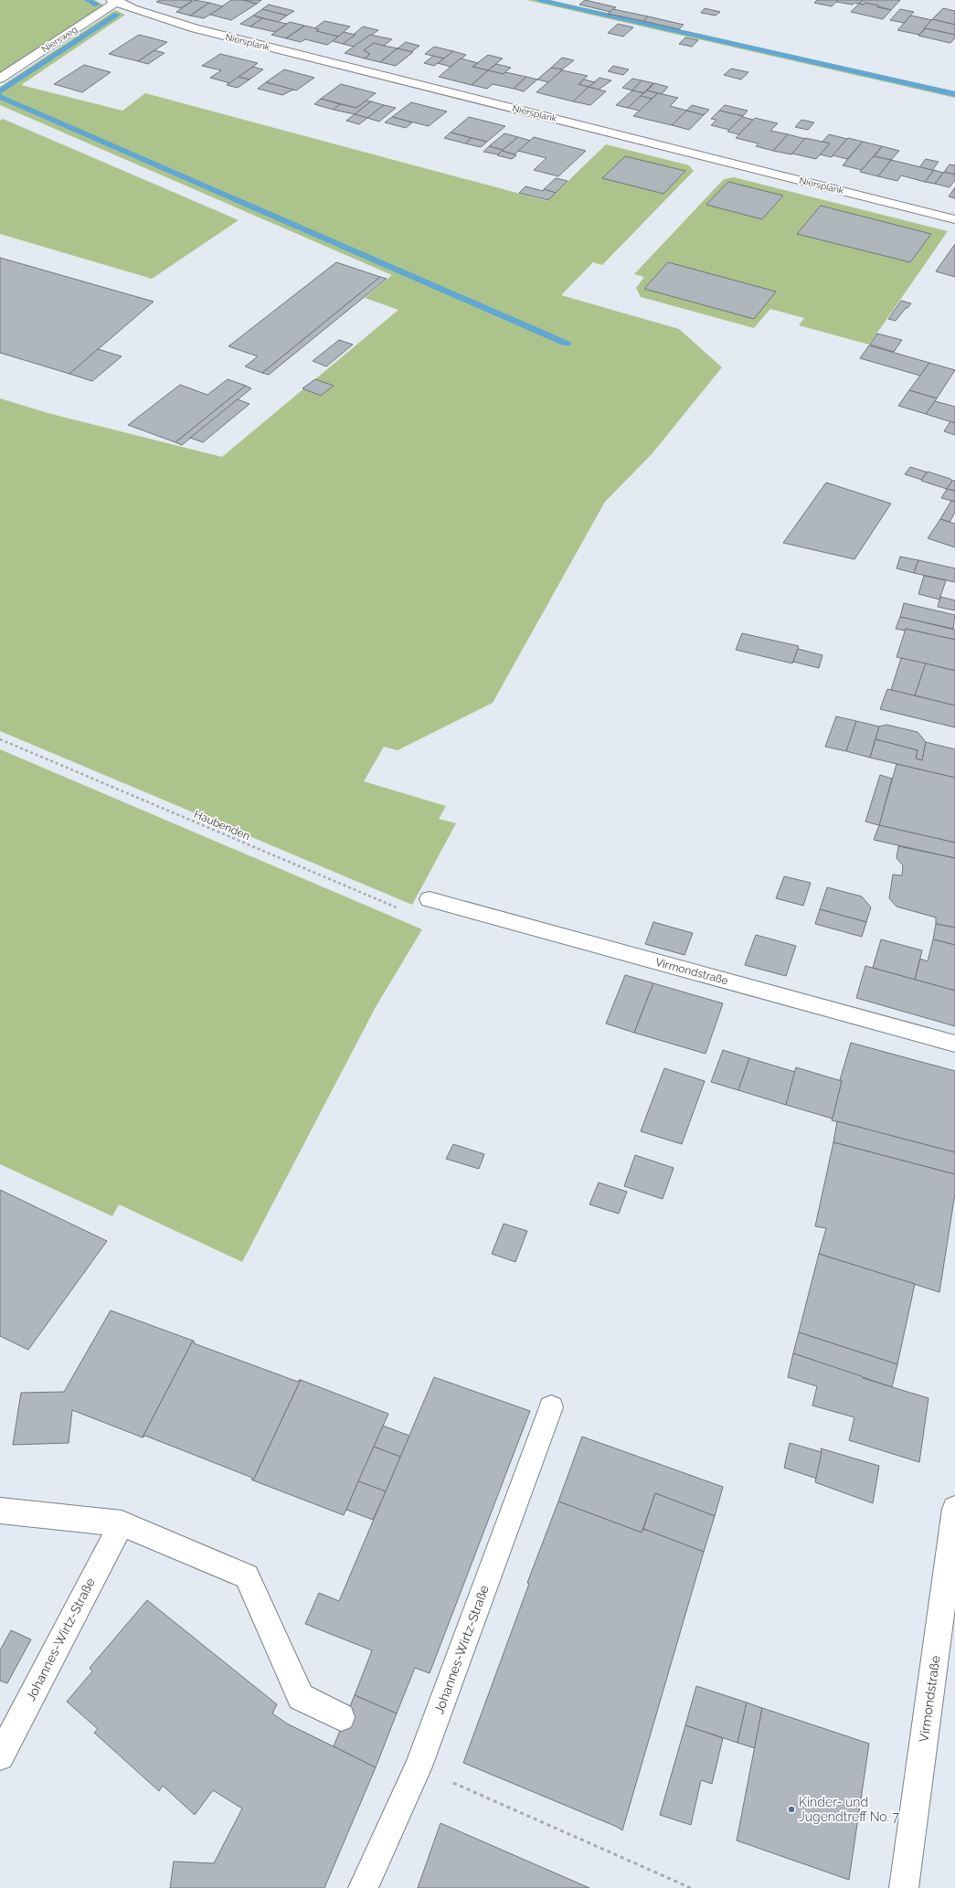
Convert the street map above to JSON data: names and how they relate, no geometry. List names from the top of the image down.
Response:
{
  "streets": {
    "street": [
      "Niersweg",
      "Niersplank",
      "Virmondstraße",
      "Johannes-Wirtz-Straße"
    ],
    "path": ["Haubenden"]
  },
  "crossings": [
    ["Niersweg", "Niersplank"],
    ["Haubenden", "Virmondstraße"]
  ],
  "places": ["Kinder- und Jugendtreff No. 7"]
}
